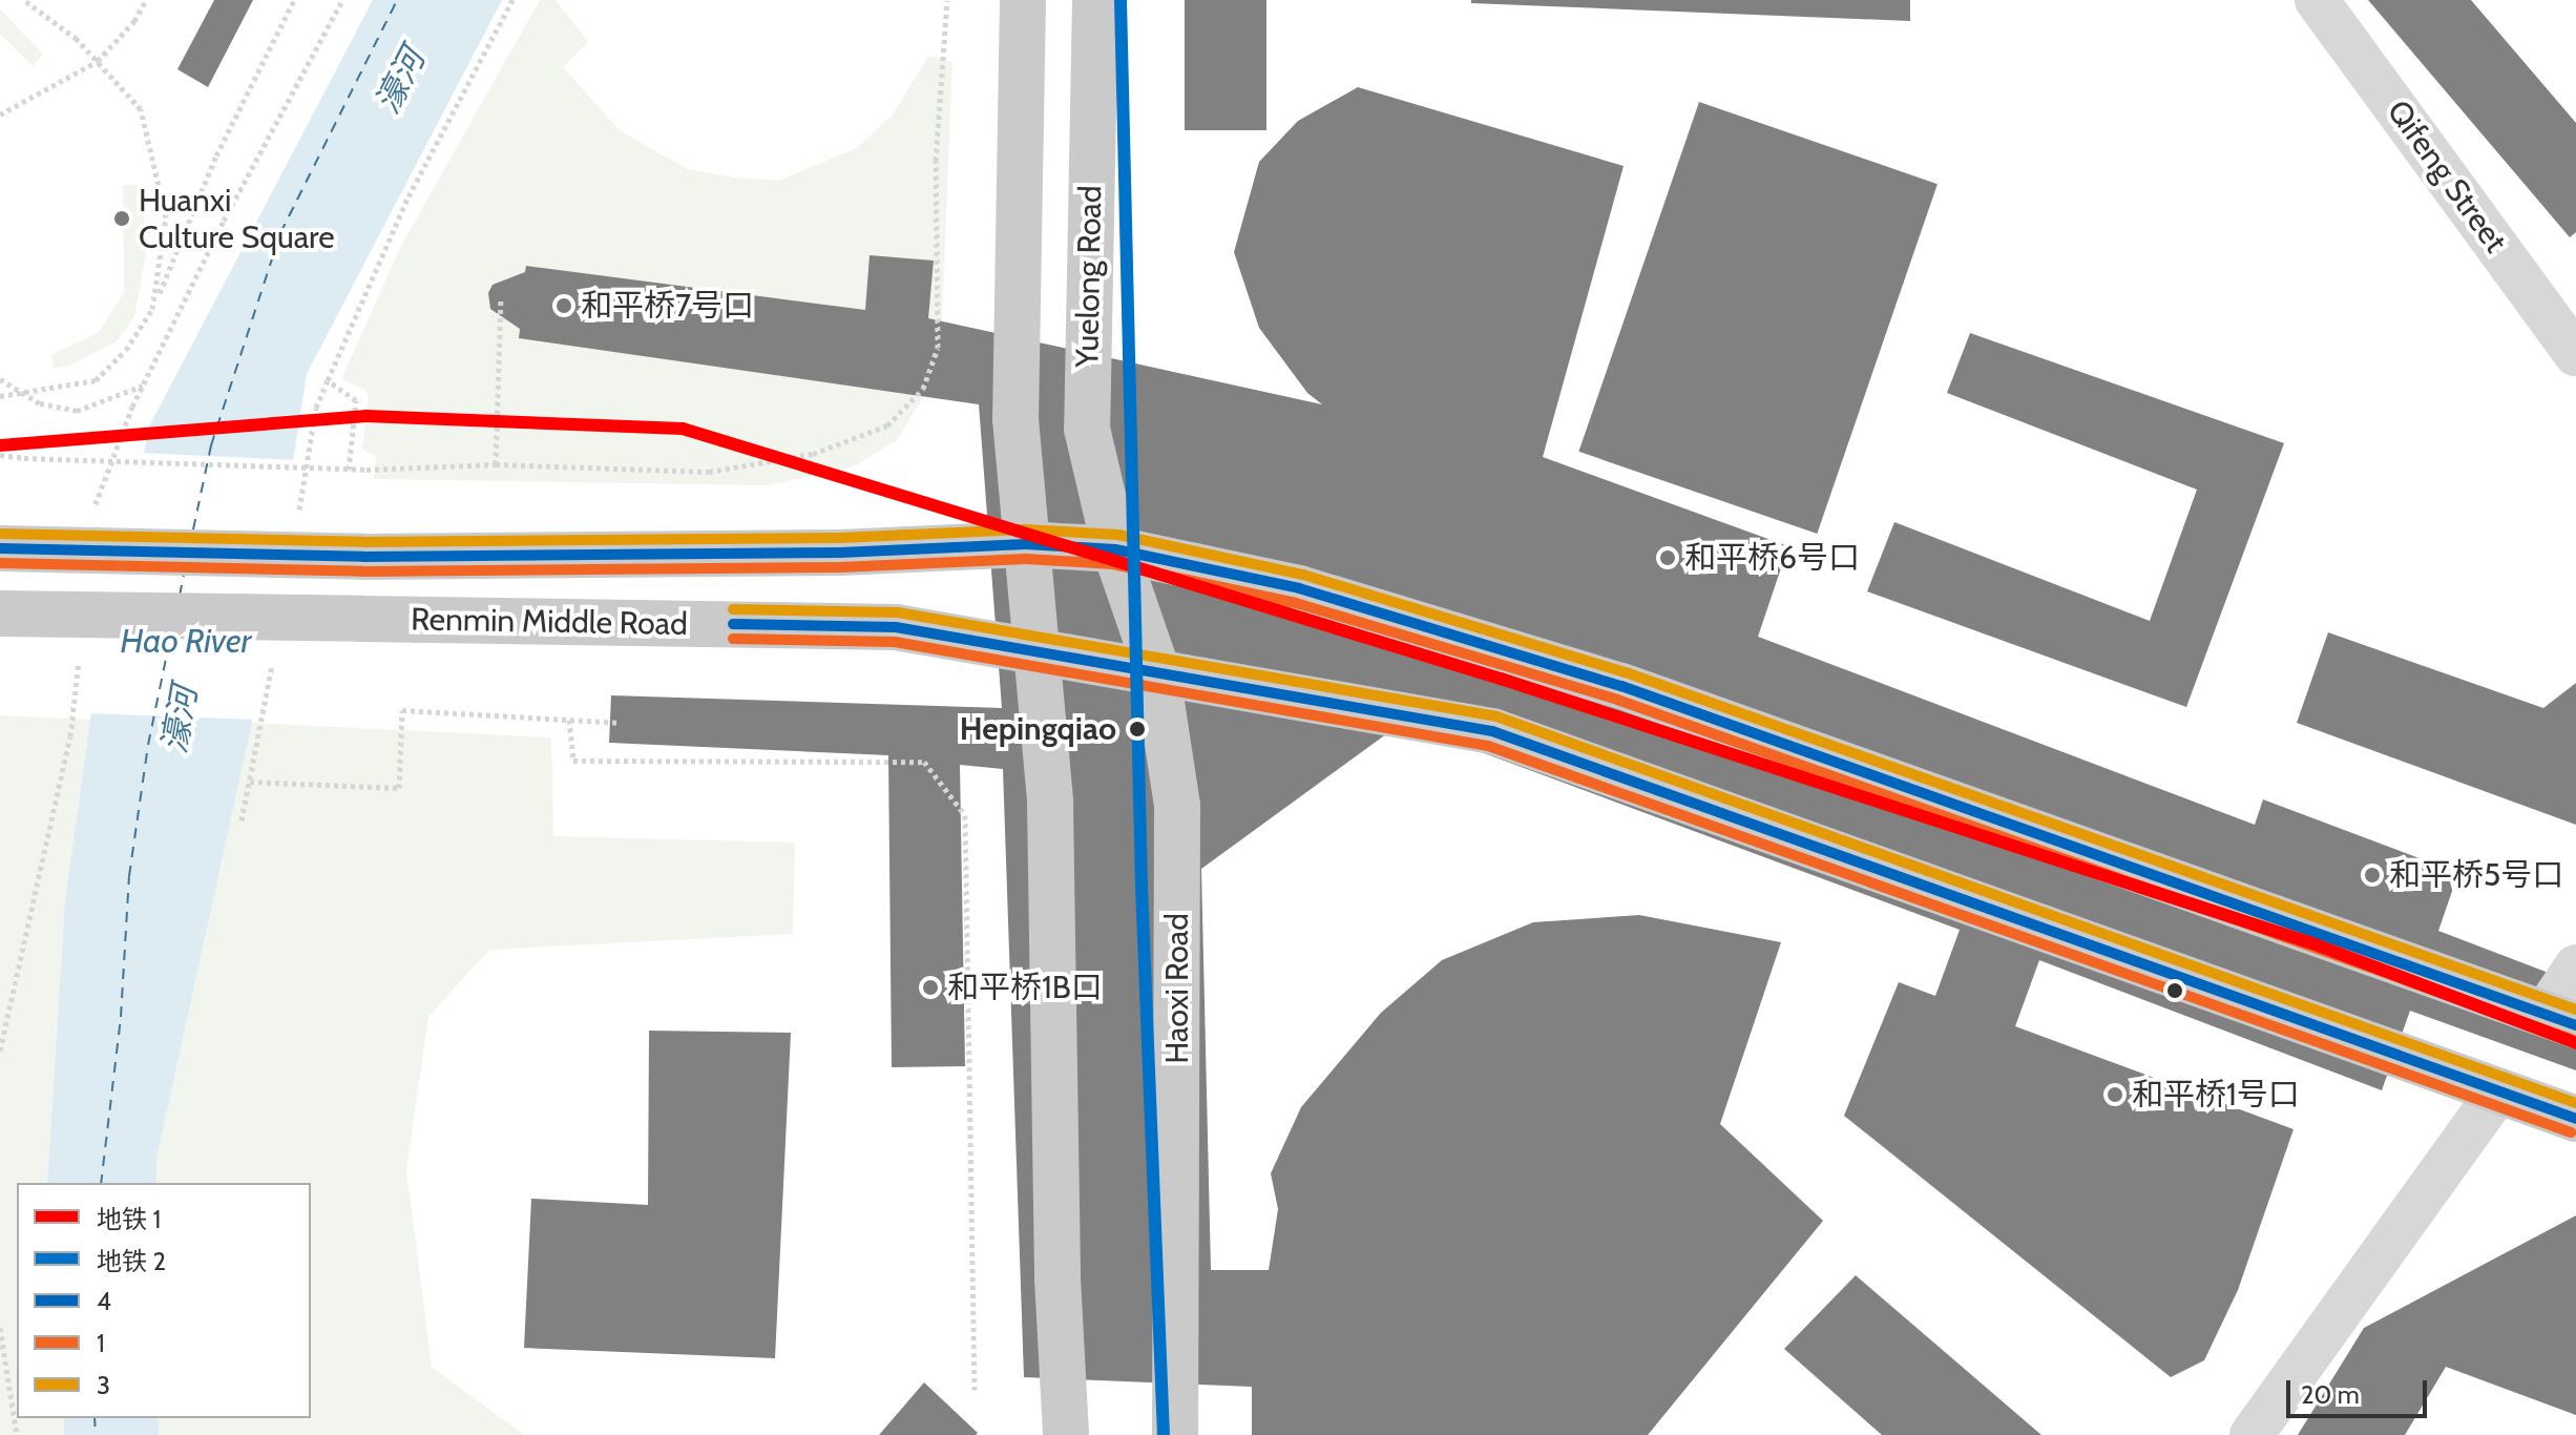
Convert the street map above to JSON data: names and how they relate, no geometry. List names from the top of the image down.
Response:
{
  "streets": {
    "main road": ["Yuelong Road", "Renmin Middle Road", "Haoxi Road"],
    "street": ["Qifeng Street"]
  },
  "crossings": [
    ["Yuelong Road", "Renmin Middle Road"],
    ["Yuelong Road", "Haoxi Road"],
    ["Renmin Middle Road", "Haoxi Road"]
  ],
  "water": ["濠河", "Hao River"],
  "places": [
    "Huanxi Culture Square",
    "和平桥7号口",
    "和平桥6号口",
    "Hepingqiao",
    "和平桥5号口",
    "和平桥1B口",
    "和平桥1号口"
  ],
  "lines": [
    "metro line 2",
    "metro line 1",
    "transit line 3",
    "transit line 4",
    "transit line 1"
  ],
  "legend": [
    "地铁 1",
    "地铁 2",
    "4",
    "1",
    "3"
  ],
  "scale_bar": "20 m"
}
